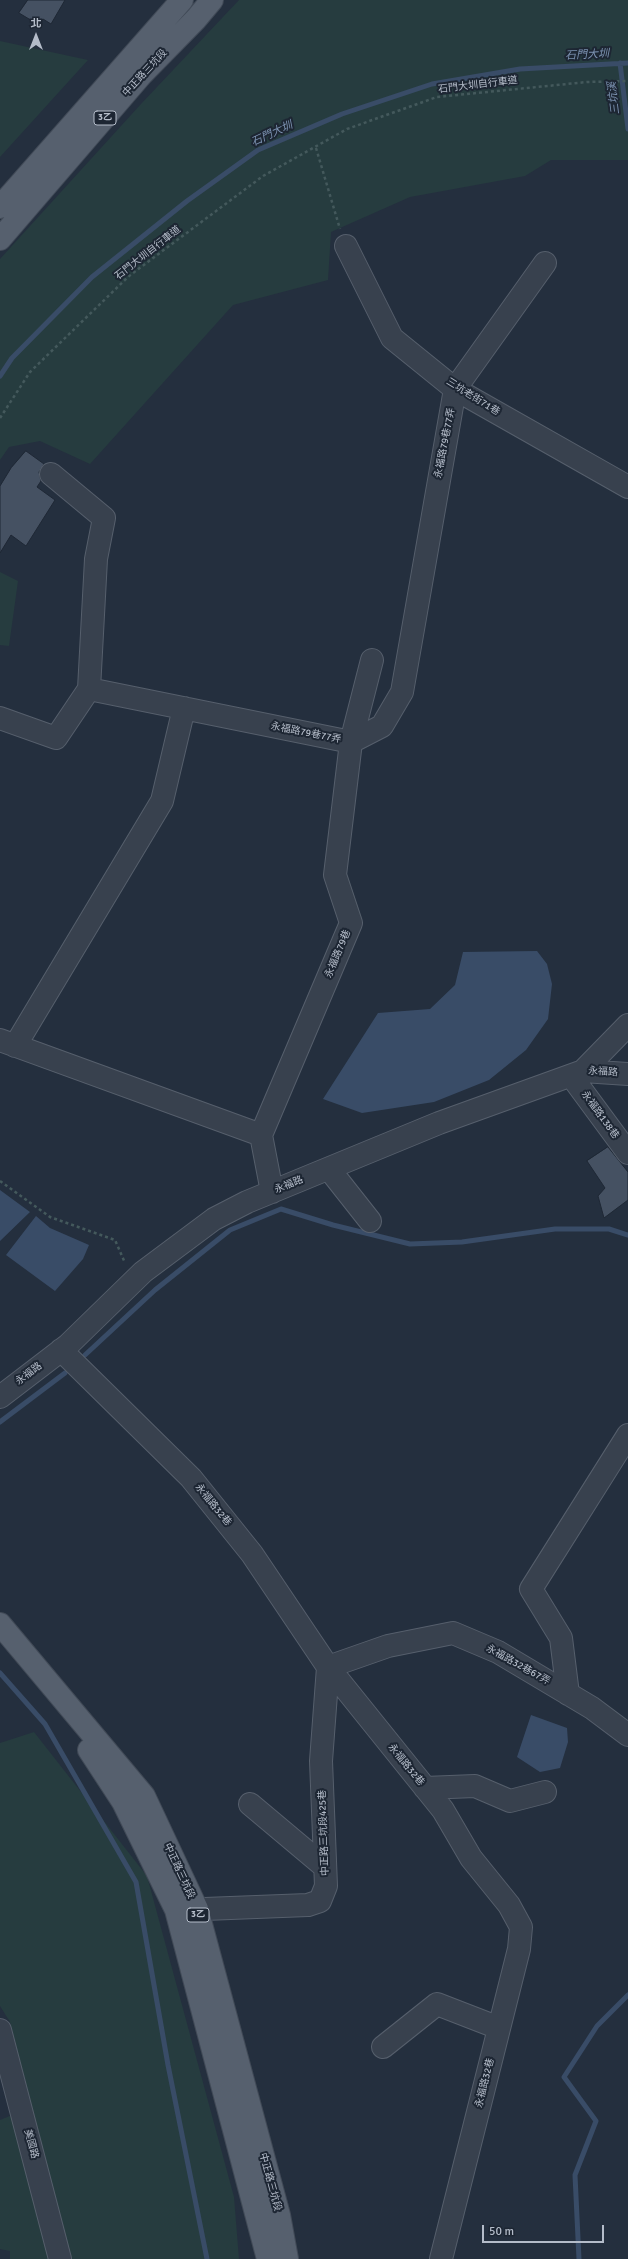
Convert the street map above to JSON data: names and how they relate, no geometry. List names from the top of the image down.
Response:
{
  "streets": {
    "main road": ["中正路三坑段", "3乙"],
    "street": [
      "三坑老街71巷",
      "永福路79巷77弄",
      "永福路79巷",
      "永福路",
      "永福路138巷",
      "永福路32巷",
      "永福路32巷67弄",
      "中正路三坑段425巷",
      "美國路"
    ],
    "path": ["石門大圳自行車道"]
  },
  "crossings": [
    ["中正路三坑段", "中正路三坑段425巷"],
    ["三坑老街71巷", "永福路79巷77弄"],
    ["永福路79巷77弄", "永福路79巷"],
    ["永福路", "永福路138巷"],
    ["永福路", "永福路32巷"],
    ["永福路32巷", "永福路32巷67弄"],
    ["永福路32巷", "中正路三坑段425巷"],
    ["永福路32巷67弄", "中正路三坑段425巷"]
  ],
  "water": ["石門大圳", "三坑溪"],
  "scale_bar": "50 m",
  "north": "top"
}
